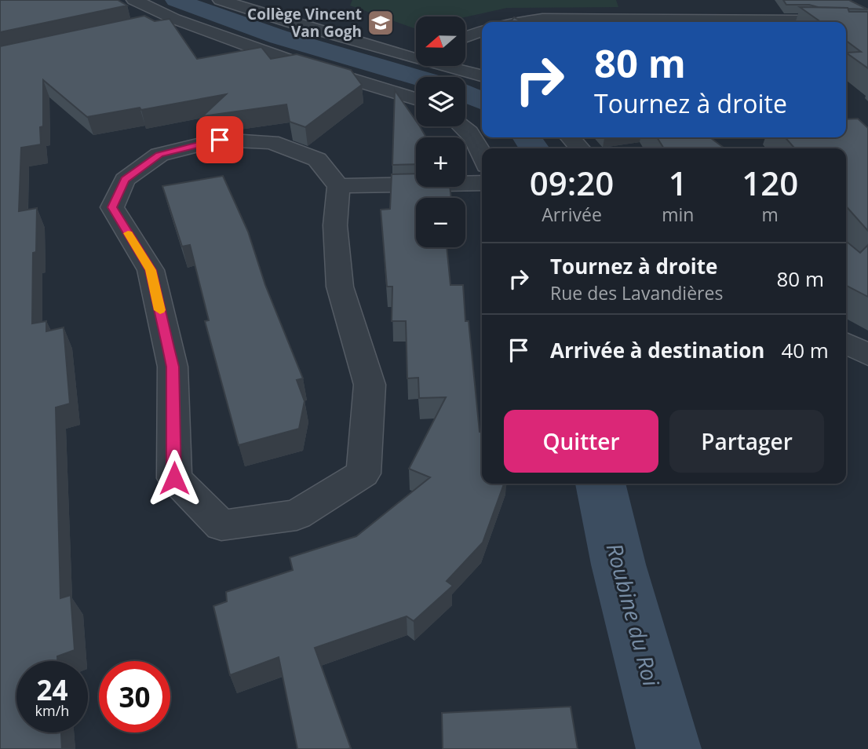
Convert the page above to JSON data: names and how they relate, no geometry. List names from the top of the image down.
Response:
{
  "water": ["Roubine du Roi"],
  "places": {
    "school or university": ["Collège Vincent Van Gogh"]
  },
  "north": "left",
  "page": {
    "map_buttons": ["+", "−"],
    "turn": ["80 m", "Tournez à droite"],
    "eta": [
      "09:20",
      "Arrivée",
      "1",
      "min",
      "120",
      "m"
    ],
    "list": [
      {
        "name": "Tournez à droite",
        "note": "Rue des Lavandières",
        "value": "80 m"
      },
      {
        "name": "Arrivée à destination",
        "value": "40 m"
      }
    ],
    "buttons": ["Quitter", "Partager"],
    "speed": "24 km/h",
    "limit": "30"
  }
}
